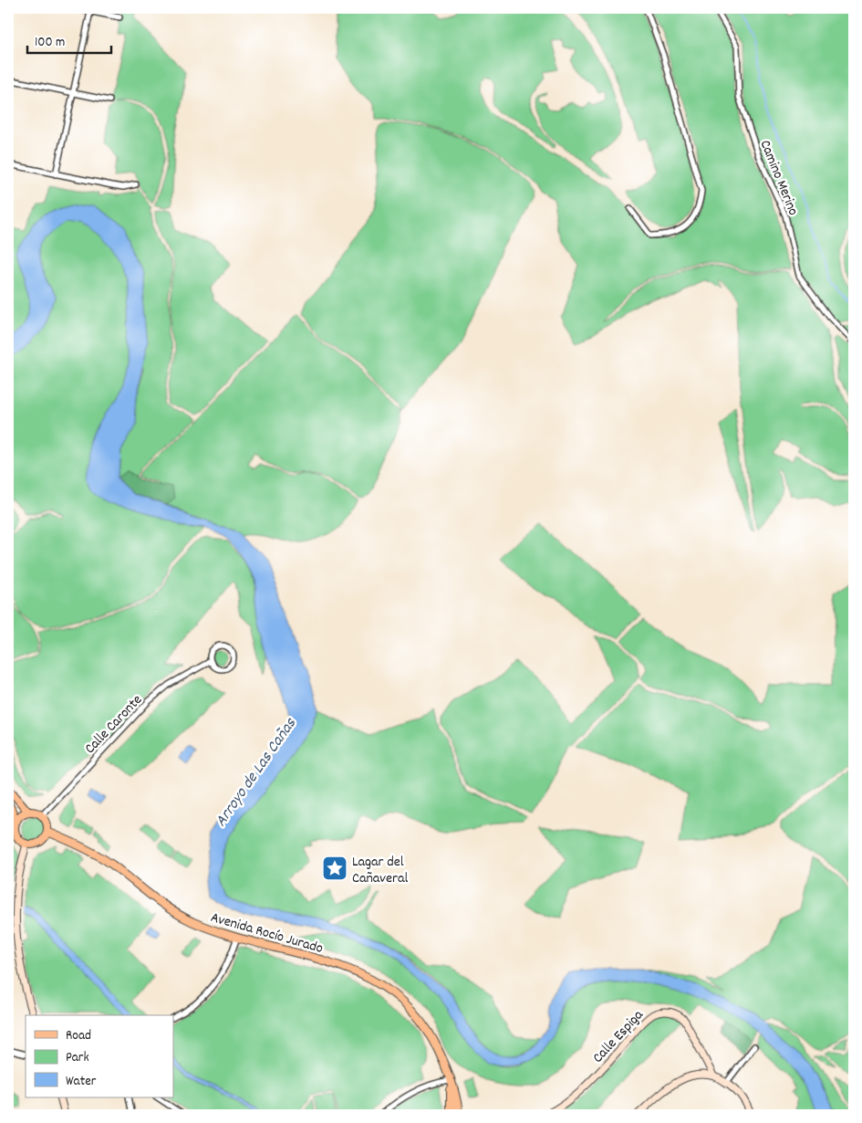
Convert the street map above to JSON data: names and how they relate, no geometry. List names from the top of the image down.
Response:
{
  "streets": {
    "main road": ["Avenida Rocío Jurado"],
    "street": ["Camino Merino", "Calle Caronte", "Calle Espiga"]
  },
  "crossings": [
    ["Calle Caronte", "Avenida Rocío Jurado"]
  ],
  "water": ["Arroyo de Las Cañas"],
  "places": {
    "place": ["Lagar del Cañaveral"]
  },
  "legend": ["Road", "Park", "Water"],
  "scale_bar": "100 m"
}
